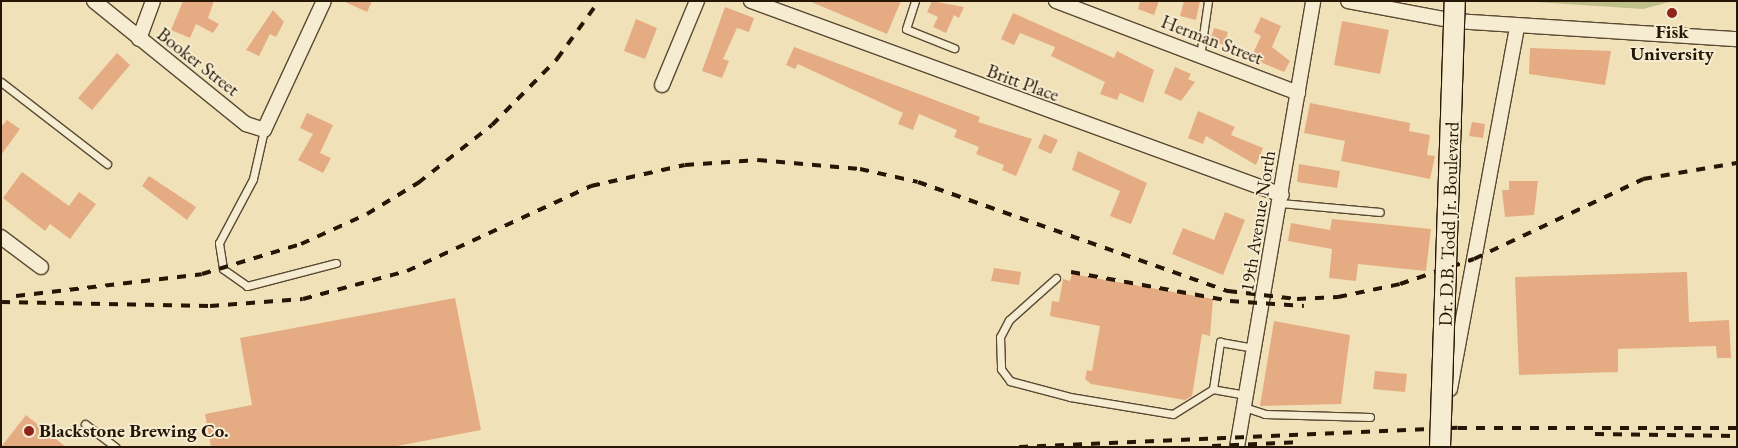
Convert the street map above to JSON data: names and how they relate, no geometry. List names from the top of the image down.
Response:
{
  "streets": {
    "main road": ["Dr. D.B. Todd Jr. Boulevard"],
    "street": [
      "Herman Street",
      "Booker Street",
      "Britt Place",
      "19th Avenue North"
    ]
  },
  "crossings": [
    ["Herman Street", "19th Avenue North"],
    ["Britt Place", "19th Avenue North"]
  ],
  "places": ["Fisk University", "Blackstone Brewing Co."]
}
